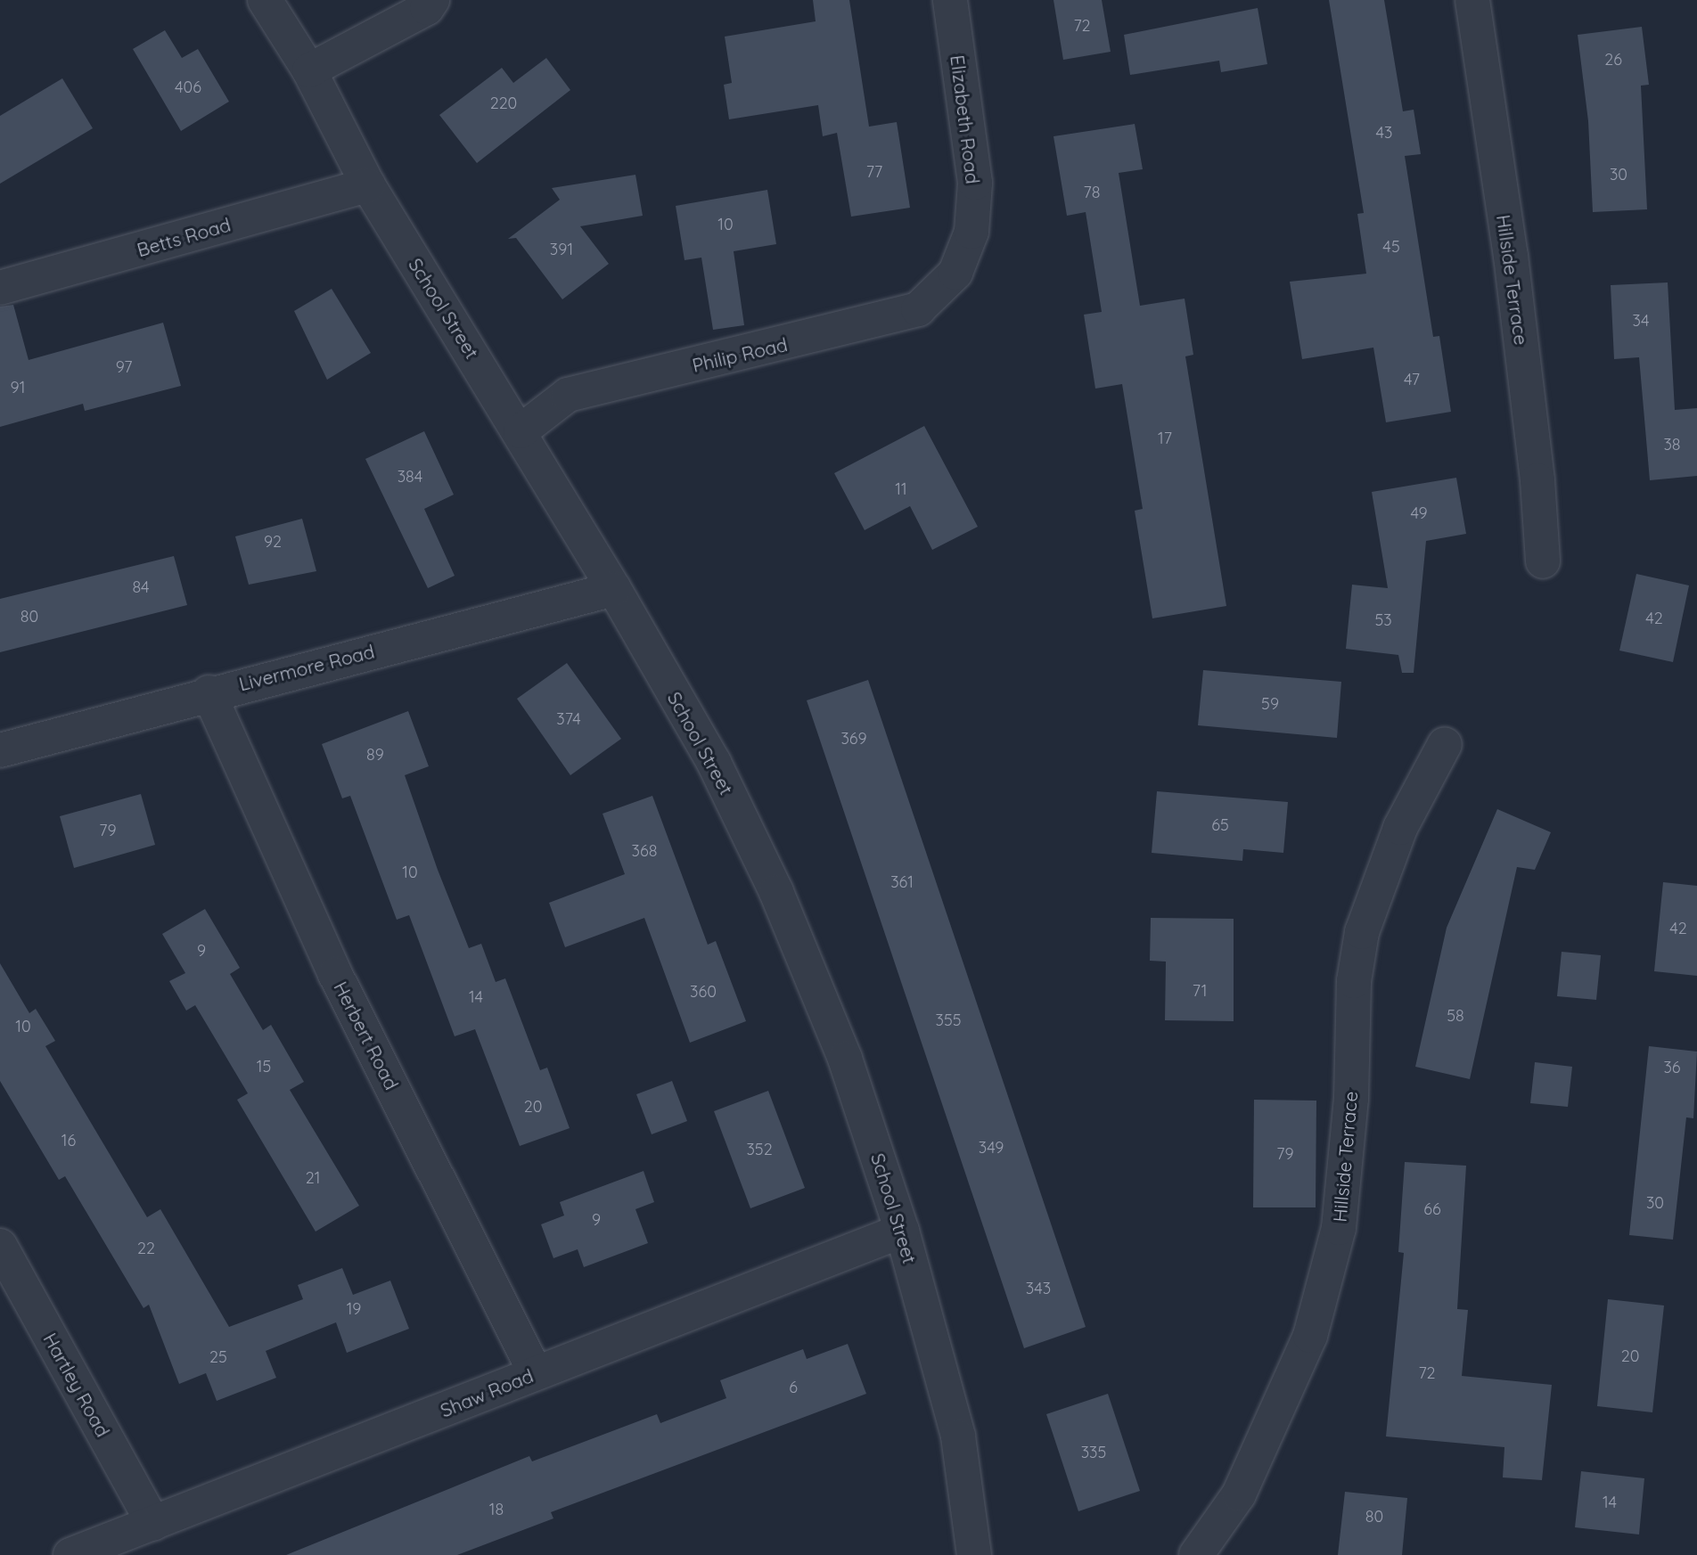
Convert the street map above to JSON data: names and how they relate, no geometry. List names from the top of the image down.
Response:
{
  "streets": {
    "street": [
      "Elizabeth Road",
      "Betts Road",
      "Hillside Terrace",
      "School Street",
      "Philip Road",
      "Livermore Road",
      "Herbert Road",
      "Hartley Road",
      "Shaw Road"
    ]
  },
  "crossings": [
    ["Elizabeth Road", "Philip Road"],
    ["Betts Road", "School Street"],
    ["School Street", "Philip Road"],
    ["School Street", "Livermore Road"],
    ["School Street", "Shaw Road"],
    ["Livermore Road", "Herbert Road"],
    ["Herbert Road", "Shaw Road"],
    ["Hartley Road", "Shaw Road"]
  ],
  "house_numbers": [
    "72",
    "26",
    "406",
    "220",
    "43",
    "77",
    "30",
    "78",
    "10",
    "45",
    "391",
    "34",
    "97",
    "47",
    "91",
    "17",
    "38",
    "384",
    "11",
    "49",
    "92",
    "84",
    "80",
    "42",
    "53",
    "59",
    "374",
    "369",
    "89",
    "65",
    "79",
    "368",
    "10",
    "361",
    "42",
    "9",
    "71",
    "360",
    "14",
    "58",
    "355",
    "10",
    "15",
    "36",
    "20",
    "16",
    "349",
    "352",
    "79",
    "21",
    "30",
    "66",
    "9",
    "22",
    "343",
    "19",
    "20",
    "25",
    "72",
    "6",
    "335",
    "14",
    "18",
    "80"
  ]
}
